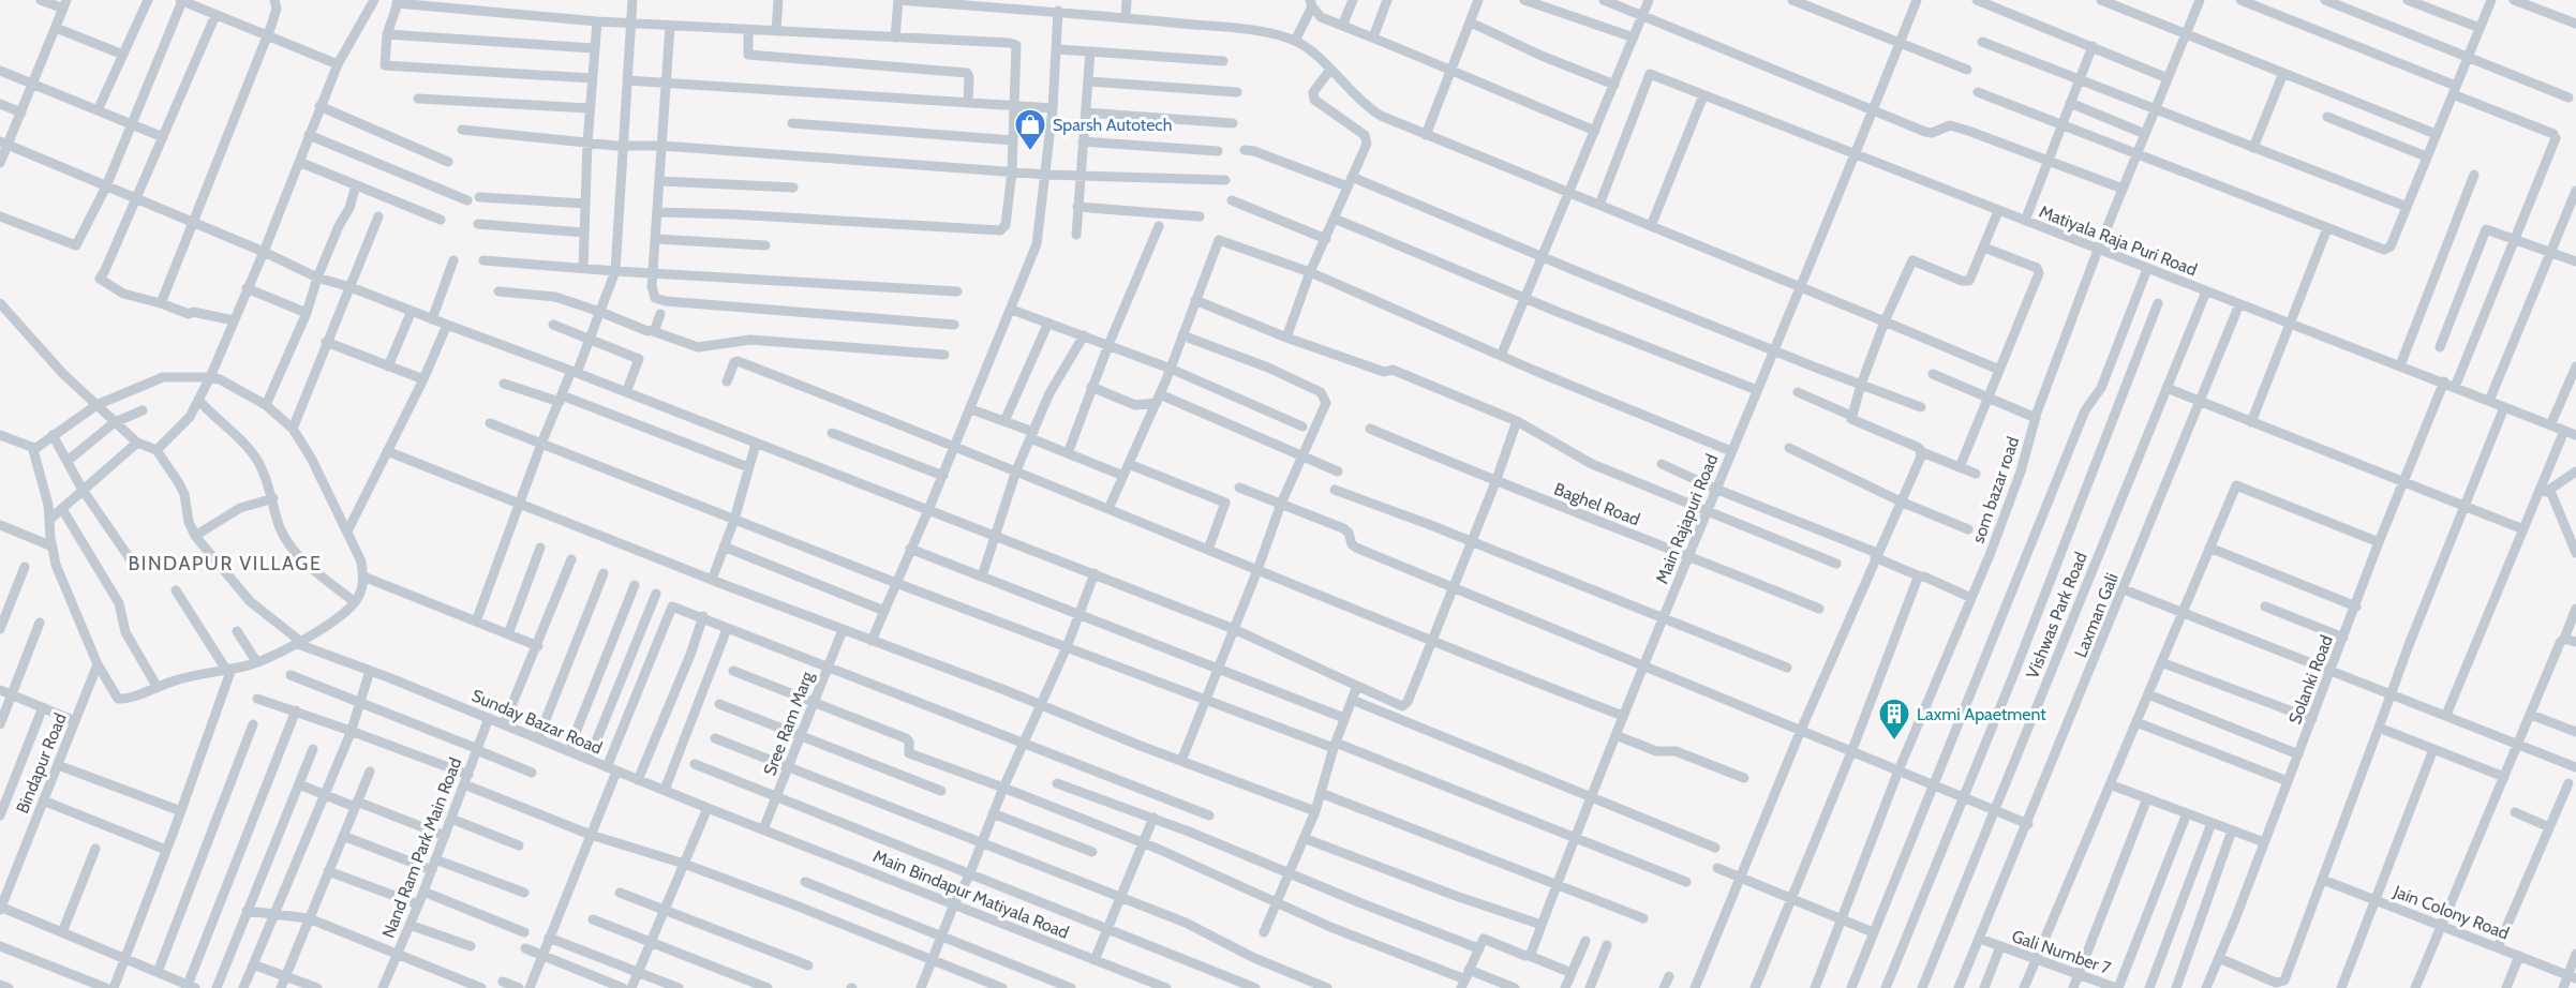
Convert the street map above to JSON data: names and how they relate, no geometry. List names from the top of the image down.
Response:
{
  "streets": {
    "street": [
      "Matiyala Raja Puri Road",
      "som bazar road",
      "Baghel Road",
      "Main Rajapuri Road",
      "Vishwas Park Road",
      "Laxman Gali",
      "Solanki Road",
      "Sunday Bazar Road",
      "Sree Ram Marg",
      "Bindapur Road",
      "Nand Ram Park Main Road",
      "Main Bindapur Matiyala Road",
      "Jain Colony Road",
      "Gali Number 7"
    ]
  },
  "crossings": [
    ["Matiyala Raja Puri Road", "som bazar road"],
    ["Matiyala Raja Puri Road", "Main Rajapuri Road"],
    ["Matiyala Raja Puri Road", "Vishwas Park Road"],
    ["Matiyala Raja Puri Road", "Laxman Gali"],
    ["Matiyala Raja Puri Road", "Solanki Road"],
    ["Baghel Road", "Main Rajapuri Road"],
    ["Sunday Bazar Road", "Sree Ram Marg"],
    ["Sunday Bazar Road", "Nand Ram Park Main Road"],
    ["Sunday Bazar Road", "Main Bindapur Matiyala Road"],
    ["Sree Ram Marg", "Main Bindapur Matiyala Road"]
  ],
  "districts": ["BINDAPUR VILLAGE"],
  "places": {
    "shop": ["Sparsh Autotech"],
    "building": ["Laxmi Apaetment"]
  }
}
